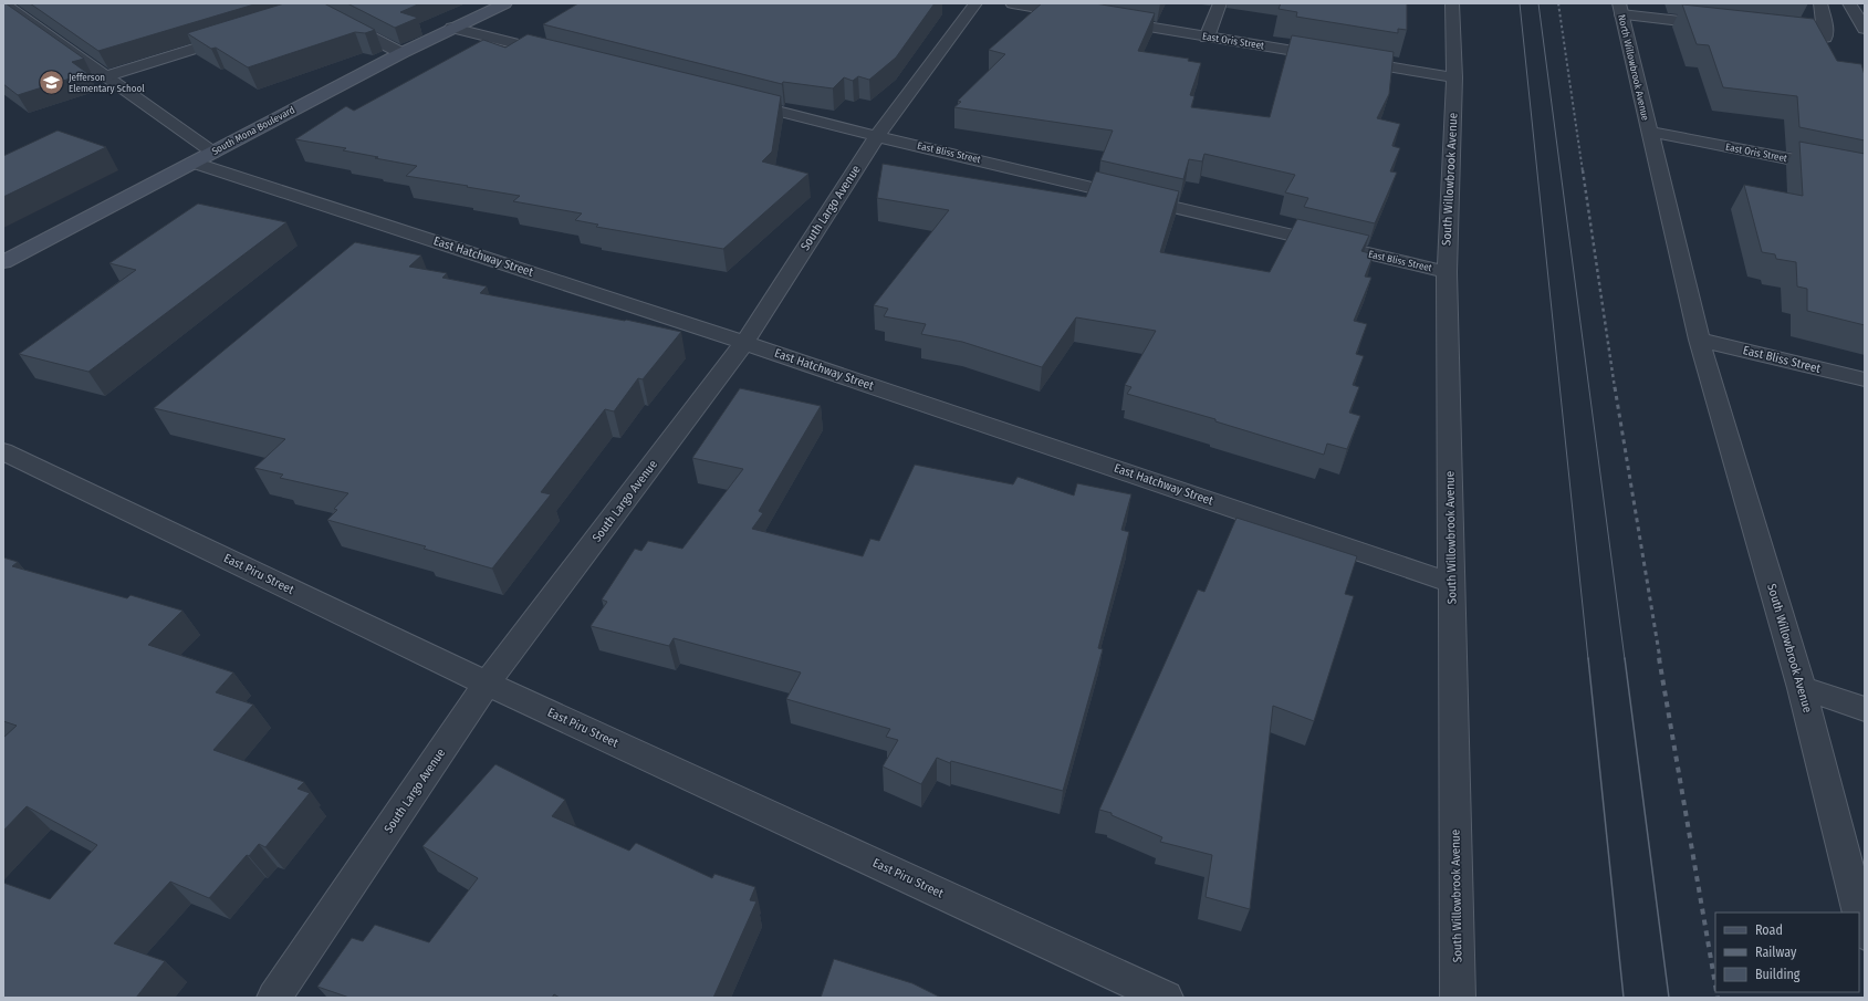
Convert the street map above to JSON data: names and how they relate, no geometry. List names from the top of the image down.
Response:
{
  "streets": {
    "street": [
      "East Oris Street",
      "North Willowbrook Avenue",
      "South Mona Boulevard",
      "East Bliss Street",
      "South Willowbrook Avenue",
      "South Largo Avenue",
      "East Hatchway Street",
      "East Piru Street"
    ]
  },
  "crossings": [
    ["East Oris Street", "North Willowbrook Avenue"],
    ["East Oris Street", "South Willowbrook Avenue"],
    ["North Willowbrook Avenue", "South Willowbrook Avenue"],
    ["South Mona Boulevard", "East Hatchway Street"],
    ["East Bliss Street", "South Willowbrook Avenue"],
    ["East Bliss Street", "South Largo Avenue"],
    ["South Willowbrook Avenue", "East Hatchway Street"],
    ["South Largo Avenue", "East Hatchway Street"],
    ["South Largo Avenue", "East Piru Street"]
  ],
  "places": {
    "school or university": ["Jefferson Elementary School"]
  },
  "legend": ["Road", "Railway", "Building"]
}
